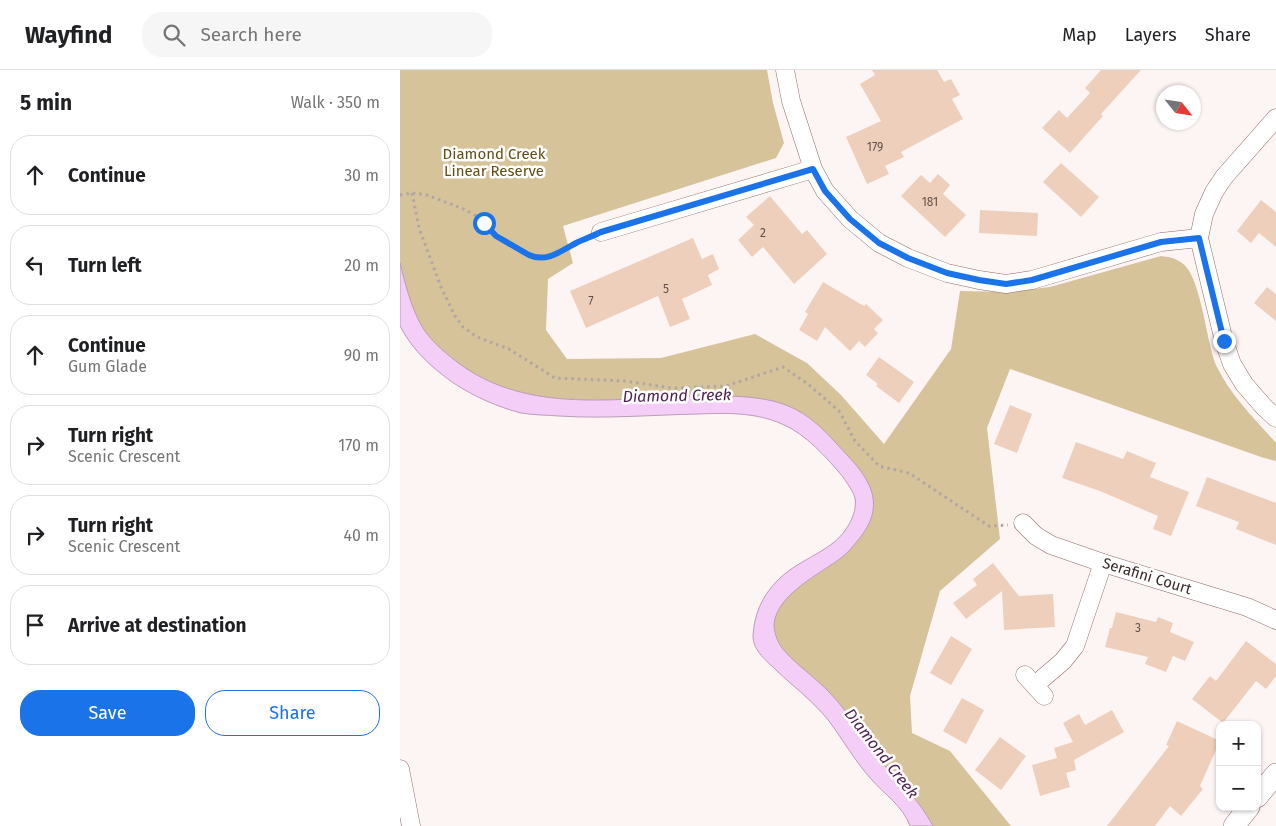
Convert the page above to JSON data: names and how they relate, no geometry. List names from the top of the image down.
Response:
{
  "streets": {
    "street": ["Serafini Court"]
  },
  "water": ["Diamond Creek"],
  "parks": ["Diamond Creek Linear Reserve"],
  "house_numbers": [
    "179",
    "181",
    "2",
    "5",
    "7",
    "3"
  ],
  "north": "bottom right",
  "page": {
    "header": "Wayfind",
    "search": "Search here",
    "nav": ["Map", "Layers", "Share"],
    "heading": ["5 min", "Walk · 350 m"],
    "list": [
      ["Continue", "30 m"],
      ["Turn left", "20 m"],
      ["Continue", "Gum Glade", "90 m"],
      ["Turn right", "Scenic Crescent", "170 m"],
      ["Turn right", "Scenic Crescent", "40 m"],
      "Arrive at destination"
    ],
    "buttons": ["Save", "Share"],
    "map_buttons": ["+", "−"]
  }
}
